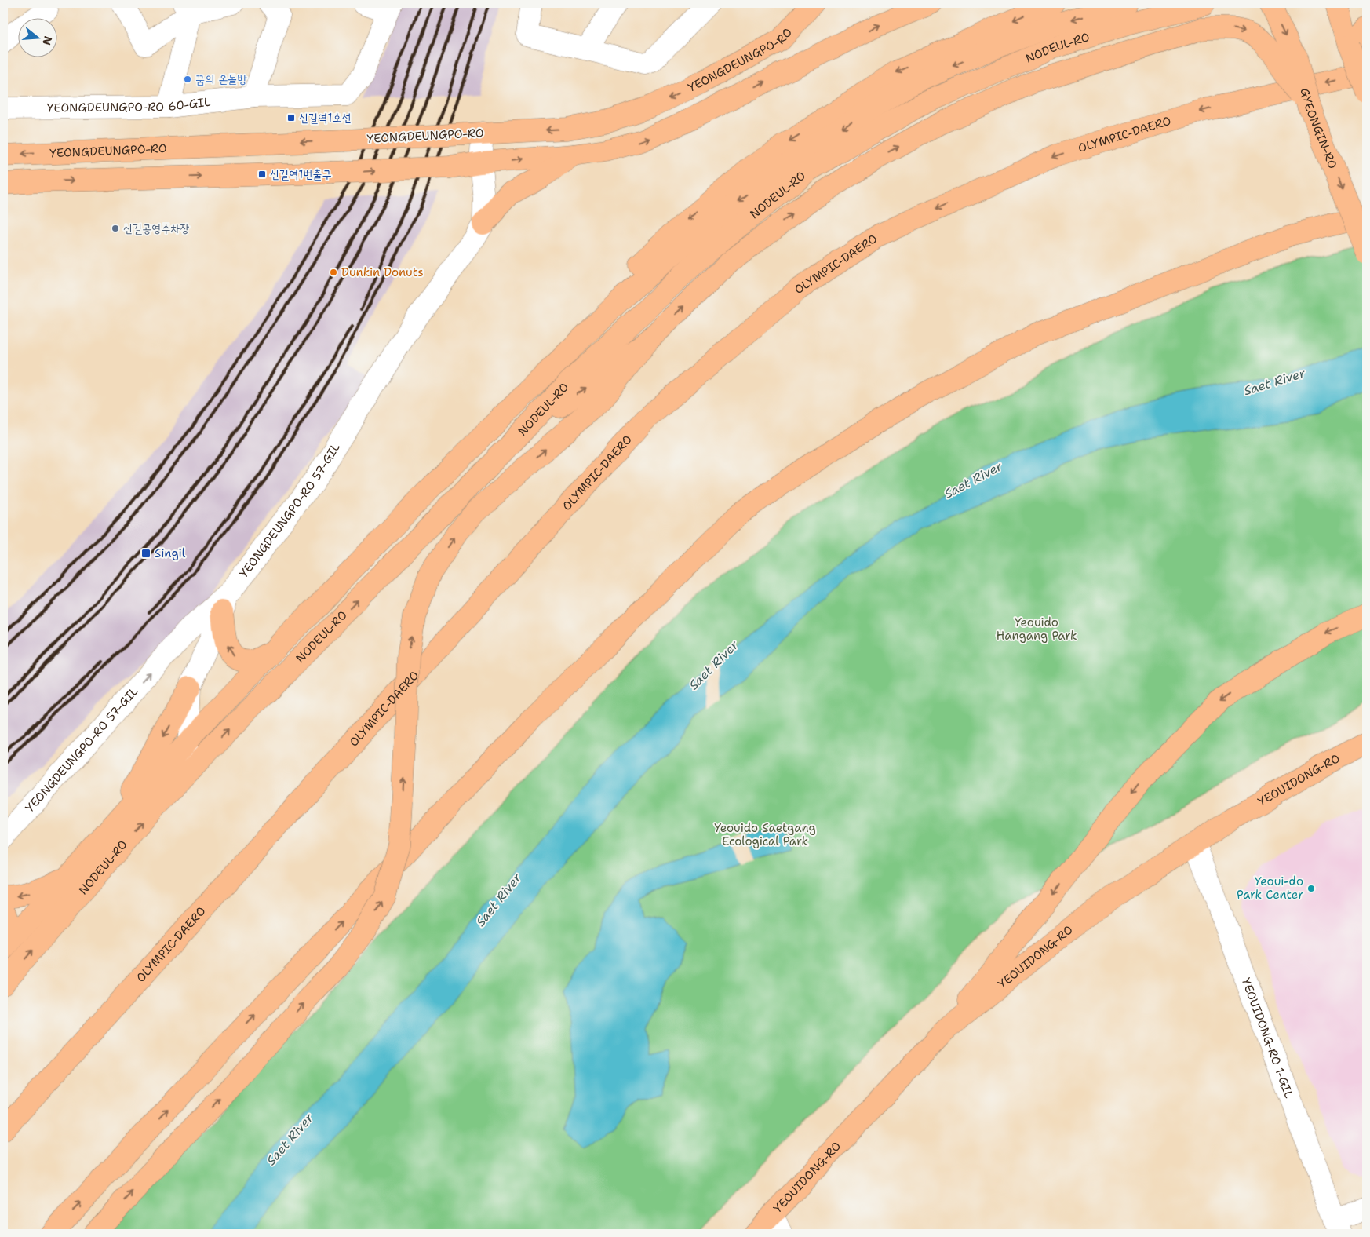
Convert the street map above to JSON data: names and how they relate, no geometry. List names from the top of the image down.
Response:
{
  "streets": {
    "main road": [
      "NODEUL-RO",
      "YEONGDEUNGPO-RO",
      "GYEONGIN-RO",
      "OLYMPIC-DAERO",
      "YEOUIDONG-RO"
    ],
    "street": ["YEONGDEUNGPO-RO 60-GIL", "YEONGDEUNGPO-RO 57-GIL", "YEOUIDONG-RO 1-GIL"]
  },
  "crossings": [
    ["YEONGDEUNGPO-RO", "YEONGDEUNGPO-RO 57-GIL"],
    ["YEOUIDONG-RO", "YEOUIDONG-RO 1-GIL"]
  ],
  "one_way": ["YEONGDEUNGPO-RO 57-GIL"],
  "water": ["Saet River"],
  "parks": ["Yeouido Hangang Park", "Yeouido Saetgang Ecological Park"],
  "places": {
    "other": [
      "꿈의 온돌방",
      "신길공영주차장",
      "Dunkin Donuts",
      "Yeoui-do Park Center"
    ],
    "transit": ["신길역1호선", "신길역1번출구", "Singil"]
  },
  "north": "right"
}
